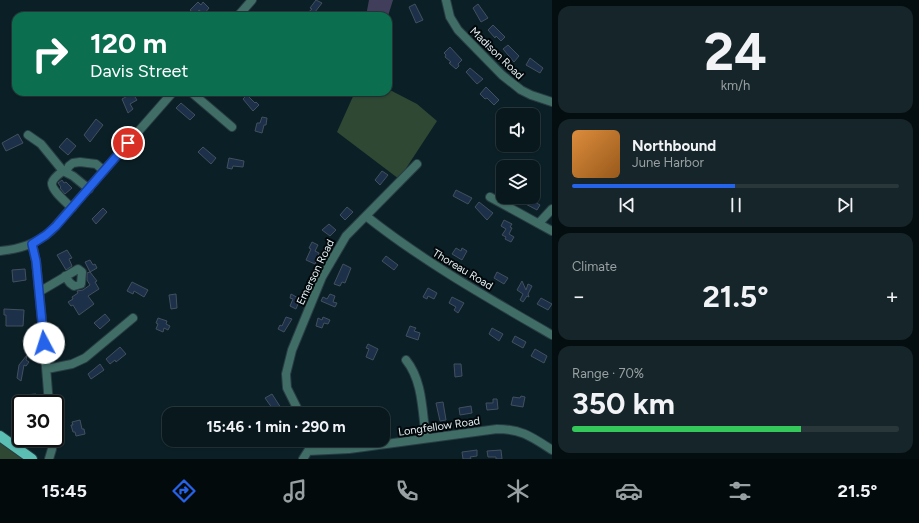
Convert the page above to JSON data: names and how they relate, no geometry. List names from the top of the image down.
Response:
{
  "streets": {
    "street": [
      "Madison Road",
      "Thoreau Road",
      "Emerson Road",
      "Longfellow Road"
    ]
  },
  "crossings": [
    ["Thoreau Road", "Emerson Road"]
  ],
  "page": {
    "tile": [
      ["24", "km/h"],
      "Climate",
      ["Range · 70%", "350 km"]
    ],
    "turn": ["120 m", "Davis Street"],
    "song": ["Northbound", "June Harbor"],
    "heat": ["−", "21.5°", "+"],
    "limit": "30",
    "trip": "15:46 · 1 min · 290 m",
    "tabs": ["15:45", "21.5°"]
  }
}
